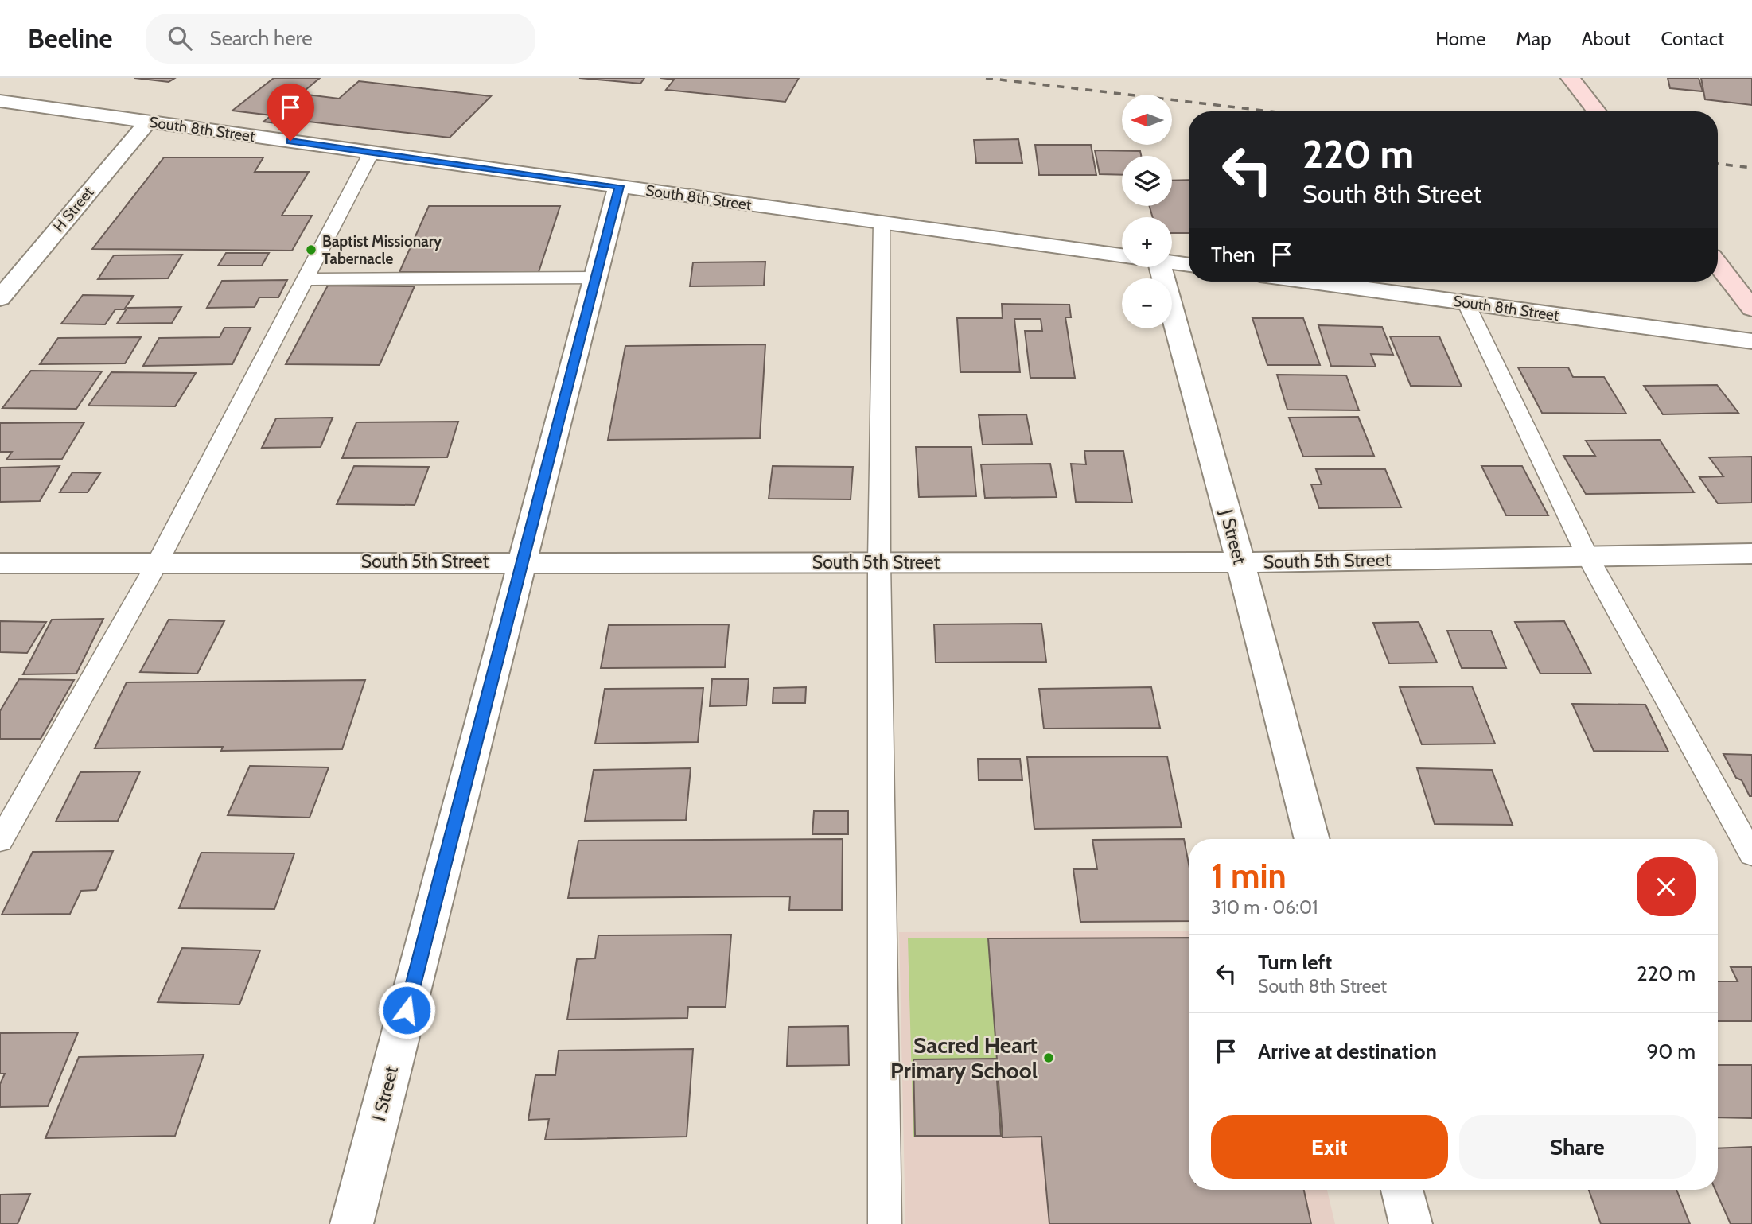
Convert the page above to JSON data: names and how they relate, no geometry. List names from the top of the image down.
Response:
{
  "streets": {
    "street": [
      "South 8th Street",
      "H Street",
      "J Street",
      "South 5th Street",
      "I Street"
    ]
  },
  "crossings": [
    ["South 8th Street", "H Street"],
    ["South 8th Street", "I Street"],
    ["J Street", "South 5th Street"],
    ["South 5th Street", "I Street"]
  ],
  "places": ["Baptist Missionary Tabernacle", "Sacred Heart Primary School"],
  "north": "left",
  "page": {
    "header": "Beeline",
    "search": "Search here",
    "nav": [
      "Home",
      "Map",
      "About",
      "Contact"
    ],
    "map_buttons": ["+", "−"],
    "turn": ["220 m", "South 8th Street"],
    "then": "Then",
    "heading": ["1 min", "310 m · 06:01"],
    "list": [
      {
        "name": "Turn left",
        "note": "South 8th Street",
        "value": "220 m"
      },
      {
        "name": "Arrive at destination",
        "value": "90 m"
      }
    ],
    "buttons": ["Exit", "Share"]
  }
}
